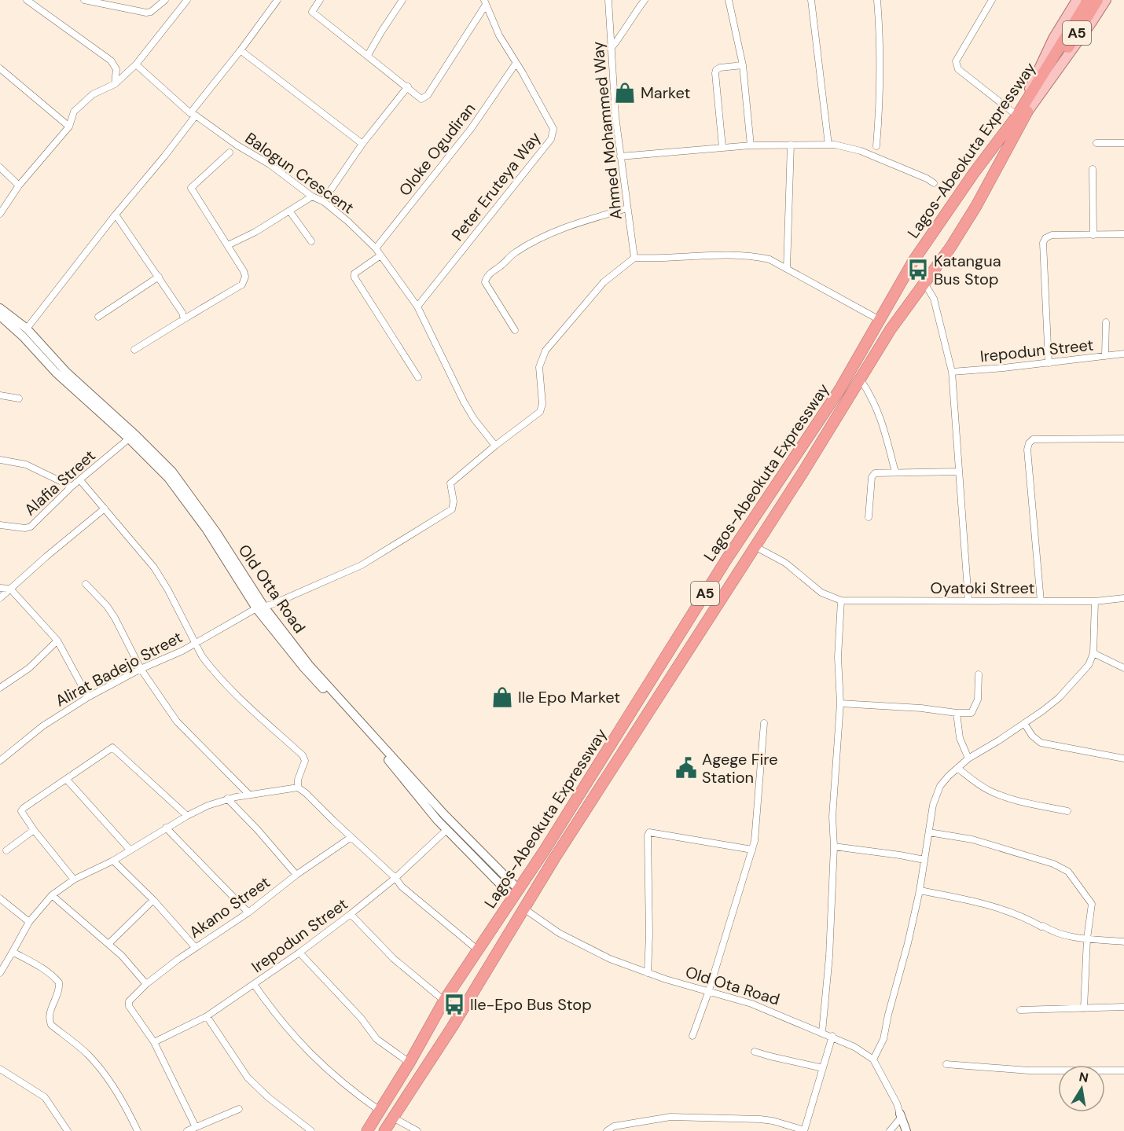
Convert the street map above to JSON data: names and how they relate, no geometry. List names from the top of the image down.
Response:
{
  "streets": {
    "highway": ["A5", "Lagos-Abeokuta Expressway"],
    "main road": ["Old Otta Road", "Old Ota Road"],
    "street": [
      "Ahmed Mohammed Way",
      "Oloke Ogudiran",
      "Balogun Crescent",
      "Peter Eruteya Way",
      "Irepodun Street",
      "Alafia Street",
      "Oyatoki Street",
      "Alirat Badejo Street",
      "Akano Street"
    ]
  },
  "crossings": [
    ["Oloke Ogudiran", "Balogun Crescent"],
    ["Oloke Ogudiran", "Peter Eruteya Way"],
    ["Lagos-Abeokuta Expressway", "Old Otta Road"],
    ["Lagos-Abeokuta Expressway", "Old Ota Road"],
    ["Balogun Crescent", "Peter Eruteya Way"],
    ["Balogun Crescent", "Alirat Badejo Street"],
    ["Irepodun Street", "Akano Street"],
    ["Alafia Street", "Old Otta Road"],
    ["Old Otta Road", "Alirat Badejo Street"]
  ],
  "places": {
    "shop": ["Market", "Ile Epo Market"],
    "bus stop": ["Katangua Bus Stop", "Ile-Epo Bus Stop"],
    "public building": ["Agege Fire Station"]
  },
  "north": "top"
}
